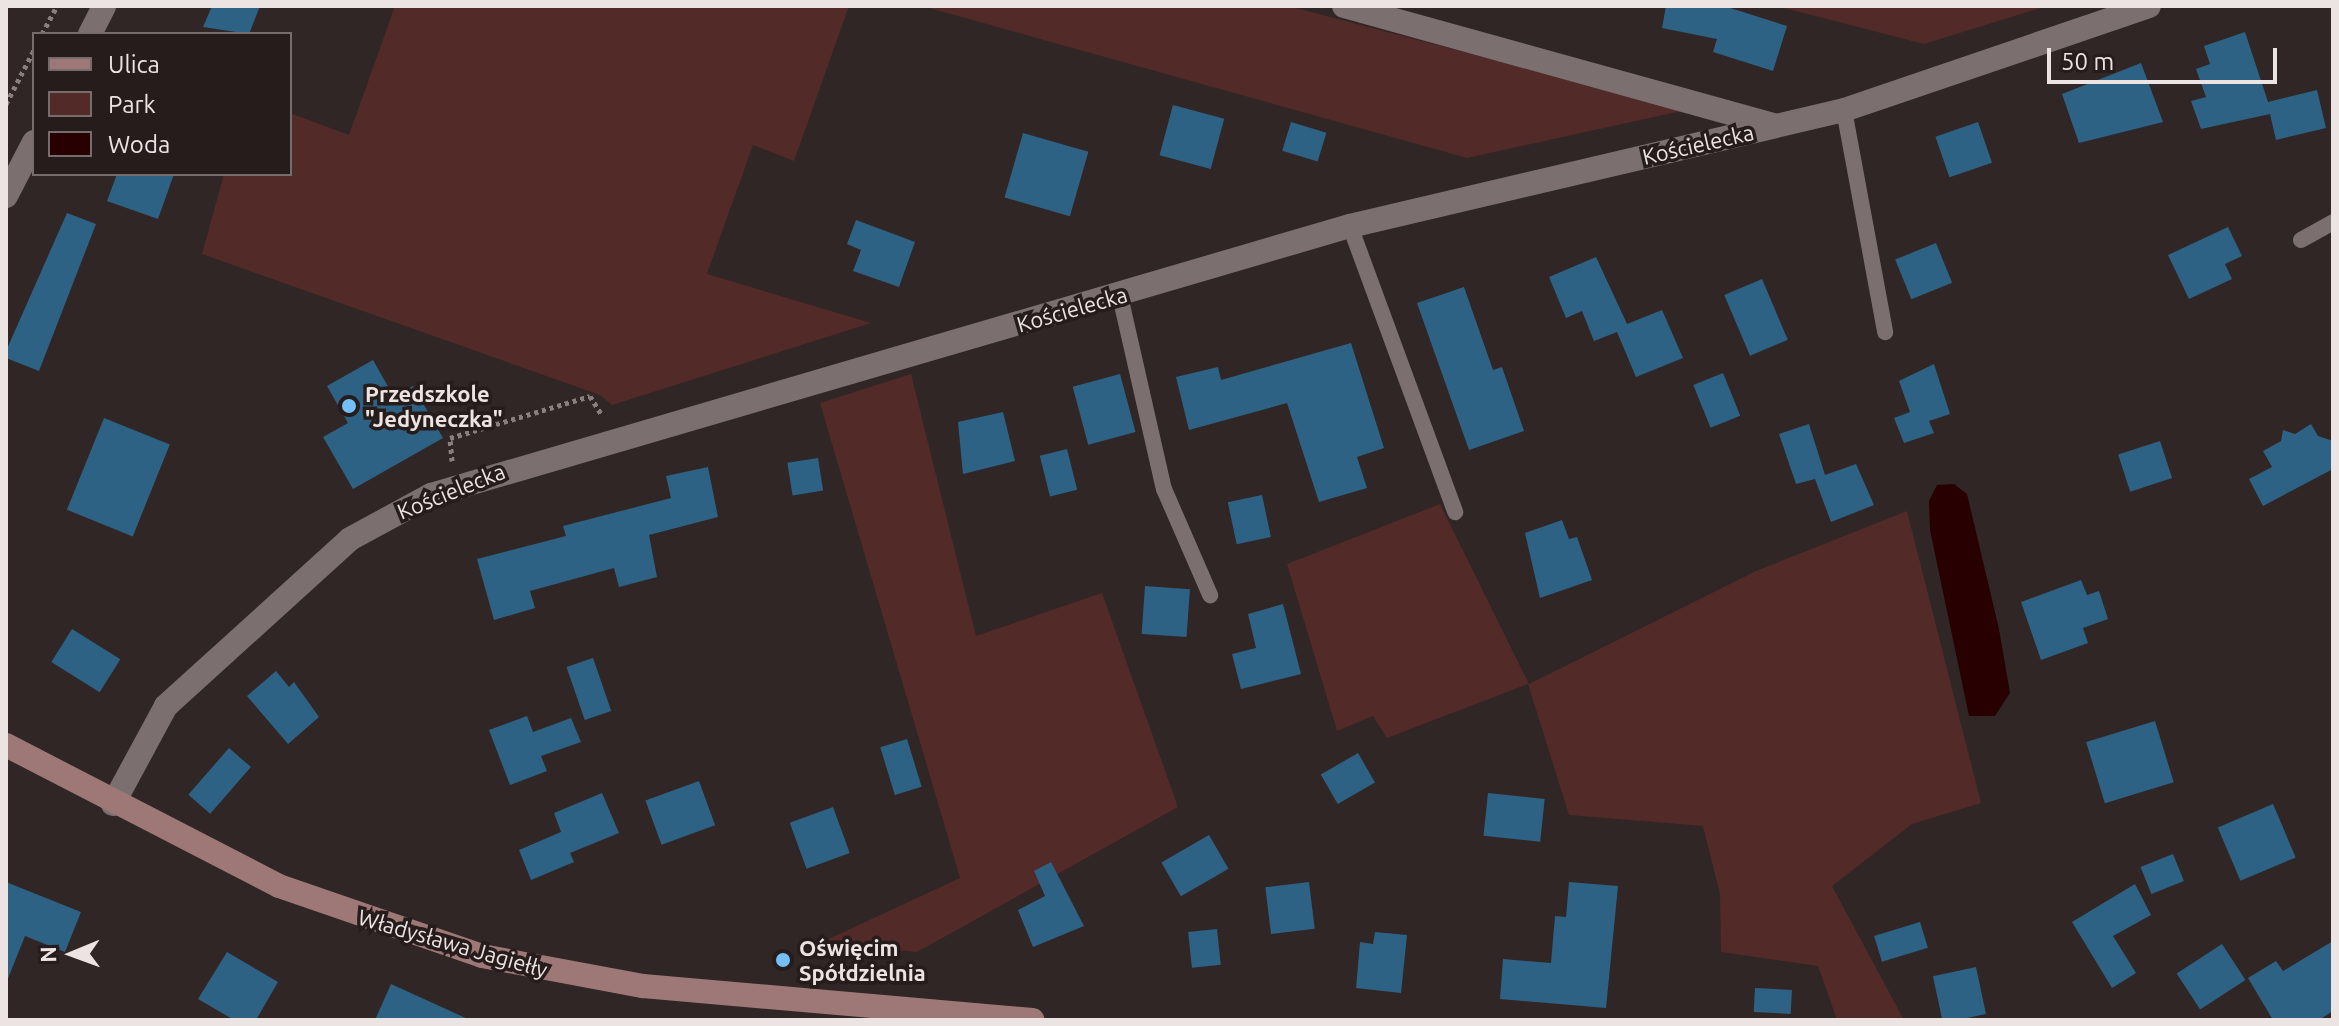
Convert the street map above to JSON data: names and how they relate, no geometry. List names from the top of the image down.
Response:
{
  "streets": {
    "street": ["Kościelecka", "Władysława Jagiełły"]
  },
  "crossings": [
    ["Kościelecka", "Władysława Jagiełły"]
  ],
  "places": ["Przedszkole \"Jedyneczka\"", "Oświęcim Spółdzielnia"],
  "legend": ["Ulica", "Park", "Woda"],
  "scale_bar": "50 m",
  "north": "left"
}
